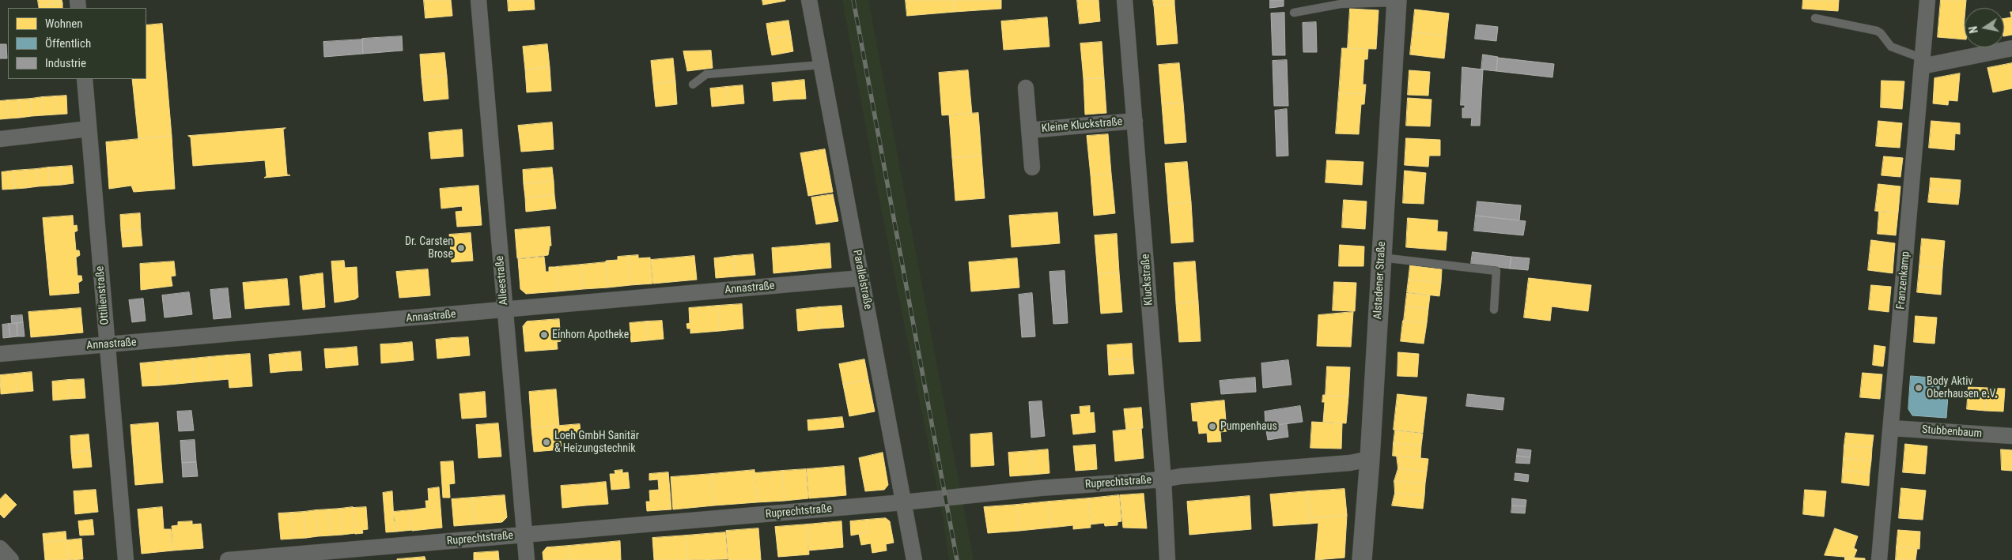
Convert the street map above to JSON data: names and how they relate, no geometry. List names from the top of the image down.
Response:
{
  "streets": {
    "street": [
      "Kleine Kluckstraße",
      "Parallelstraße",
      "Kluckstraße",
      "Alleestraße",
      "Alstadener Straße",
      "Franzenkamp",
      "Annastraße",
      "Ottilienstraße",
      "Stubbenbaum",
      "Ruprechtstraße"
    ]
  },
  "crossings": [
    ["Kleine Kluckstraße", "Kluckstraße"],
    ["Parallelstraße", "Annastraße"],
    ["Parallelstraße", "Ruprechtstraße"],
    ["Kluckstraße", "Ruprechtstraße"],
    ["Alleestraße", "Annastraße"],
    ["Alleestraße", "Ruprechtstraße"],
    ["Alstadener Straße", "Ruprechtstraße"],
    ["Franzenkamp", "Stubbenbaum"],
    ["Annastraße", "Ottilienstraße"]
  ],
  "places": [
    "Dr. Carsten Brose",
    "Einhorn Apotheke",
    "Body Aktiv Oberhausen e.V.",
    "Pumpenhaus",
    "Loeh GmbH Sanitär & Heizungstechnik"
  ],
  "legend": ["Wohnen", "Öffentlich", "Industrie"],
  "north": "left"
}
